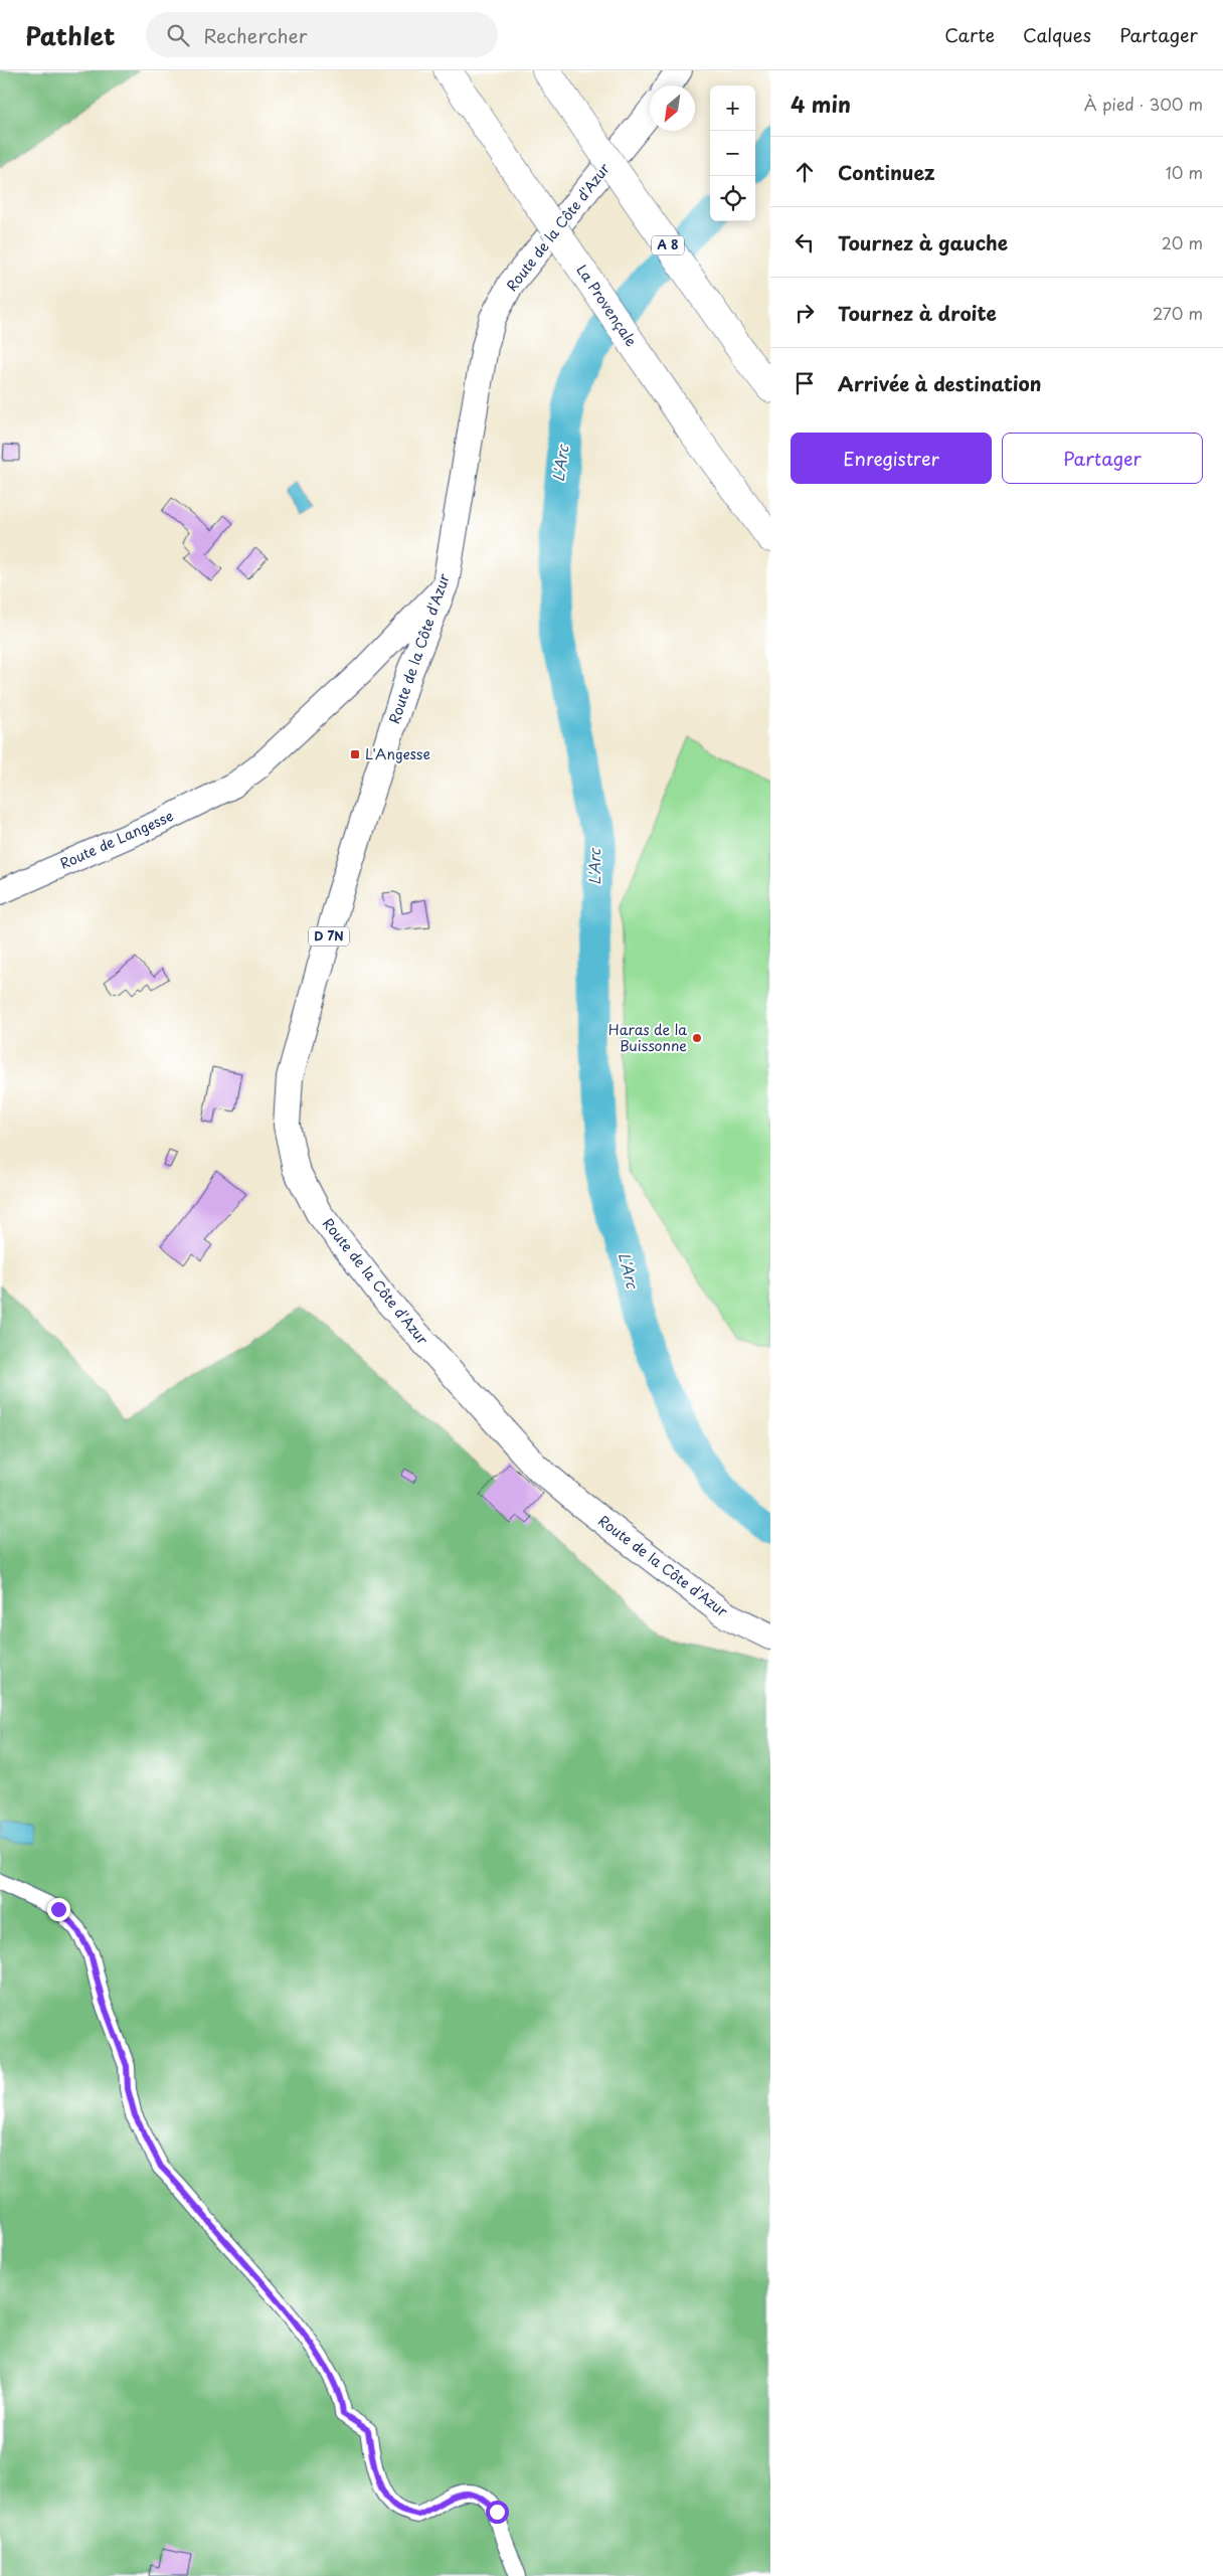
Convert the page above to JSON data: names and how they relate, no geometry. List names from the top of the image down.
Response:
{
  "streets": {
    "highway": ["A 8", "La Provençale"],
    "main road": ["Route de la Côte d'Azur", "D 7N"],
    "street": ["Route de Langesse"]
  },
  "crossings": [
    ["Route de la Côte d'Azur", "Route de Langesse"]
  ],
  "water": ["L'Arc"],
  "places": {
    "transit": ["L'Angesse"],
    "other": ["Haras de la Buissonne"]
  },
  "north": "bottom left",
  "page": {
    "header": "Pathlet",
    "search": "Rechercher",
    "nav": ["Carte", "Calques", "Partager"],
    "heading": ["4 min", "À pied · 300 m"],
    "map_buttons": ["+", "−"],
    "list": [
      ["Continuez", "10 m"],
      ["Tournez à gauche", "20 m"],
      ["Tournez à droite", "270 m"],
      "Arrivée à destination"
    ],
    "buttons": ["Enregistrer", "Partager"]
  }
}
